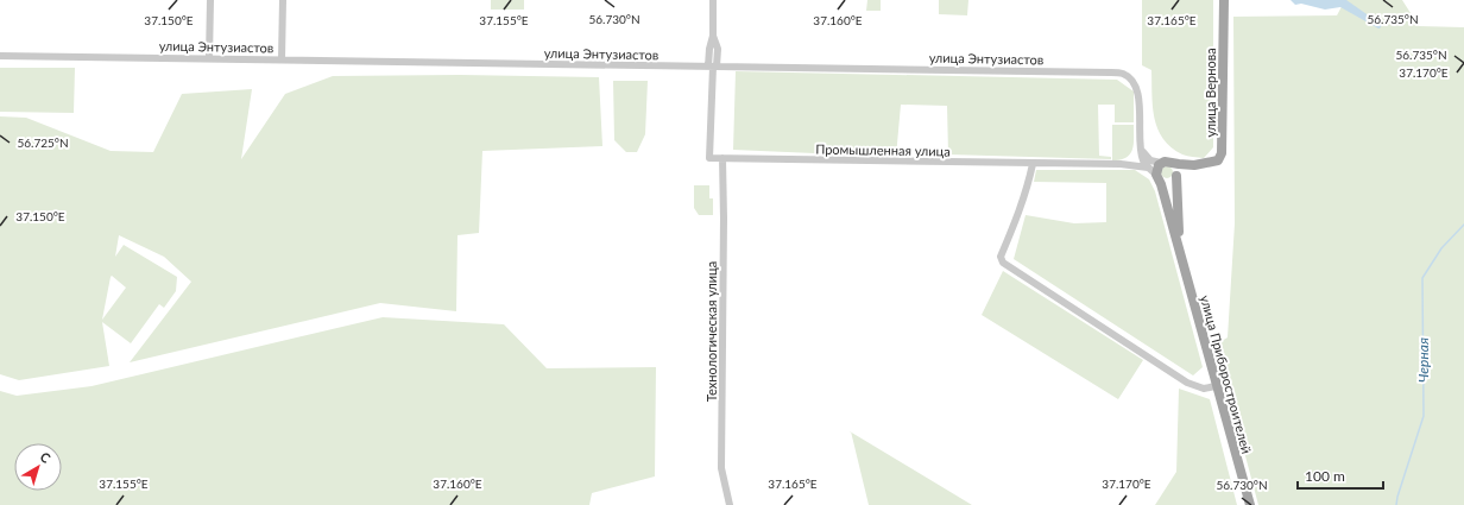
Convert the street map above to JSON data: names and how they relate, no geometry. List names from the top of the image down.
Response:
{
  "streets": {
    "main road": ["улица Вернова", "улица Приборостроителей"],
    "street": ["улица Энтузиастов", "Промышленная улица", "Технологическая улица"]
  },
  "crossings": [
    ["улица Энтузиастов", "улица Вернова"],
    ["улица Энтузиастов", "Промышленная улица"],
    ["улица Энтузиастов", "улица Приборостроителей"],
    ["улица Вернова", "улица Приборостроителей"],
    ["Промышленная улица", "Технологическая улица"]
  ],
  "water": ["Черная"],
  "scale_bar": "100 m",
  "north": "top right",
  "coordinates": [
    "56.735°N",
    "56.730°N",
    "37.150°E",
    "37.155°E",
    "37.160°E",
    "37.165°E",
    "37.170°E",
    "56.725°N"
  ]
}
